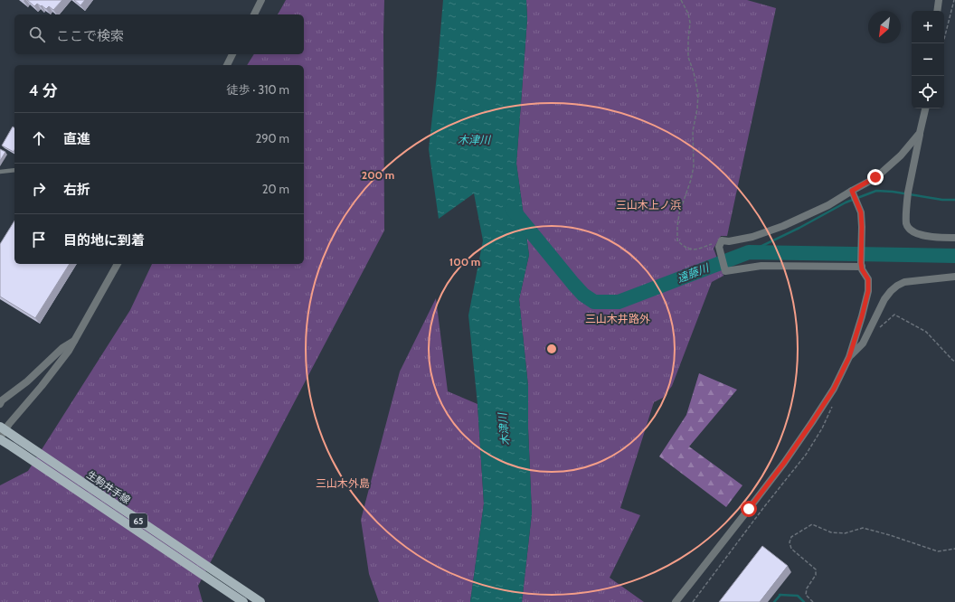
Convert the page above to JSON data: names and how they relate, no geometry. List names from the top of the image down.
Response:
{
  "streets": {
    "main road": ["生駒井手線", "65"]
  },
  "districts": ["三山木上ノ浜", "三山木井路外", "三山木外島"],
  "water": ["木津川", "遠藤川"],
  "north": "bottom left",
  "page": {
    "map_buttons": ["+", "−"],
    "search": "ここで検索",
    "heading": ["4 分", "徒歩 · 310 m"],
    "list": [
      ["直進", "290 m"],
      ["右折", "20 m"],
      "目的地に到着"
    ]
  },
  "rings": ["200 m", "100 m"]
}
